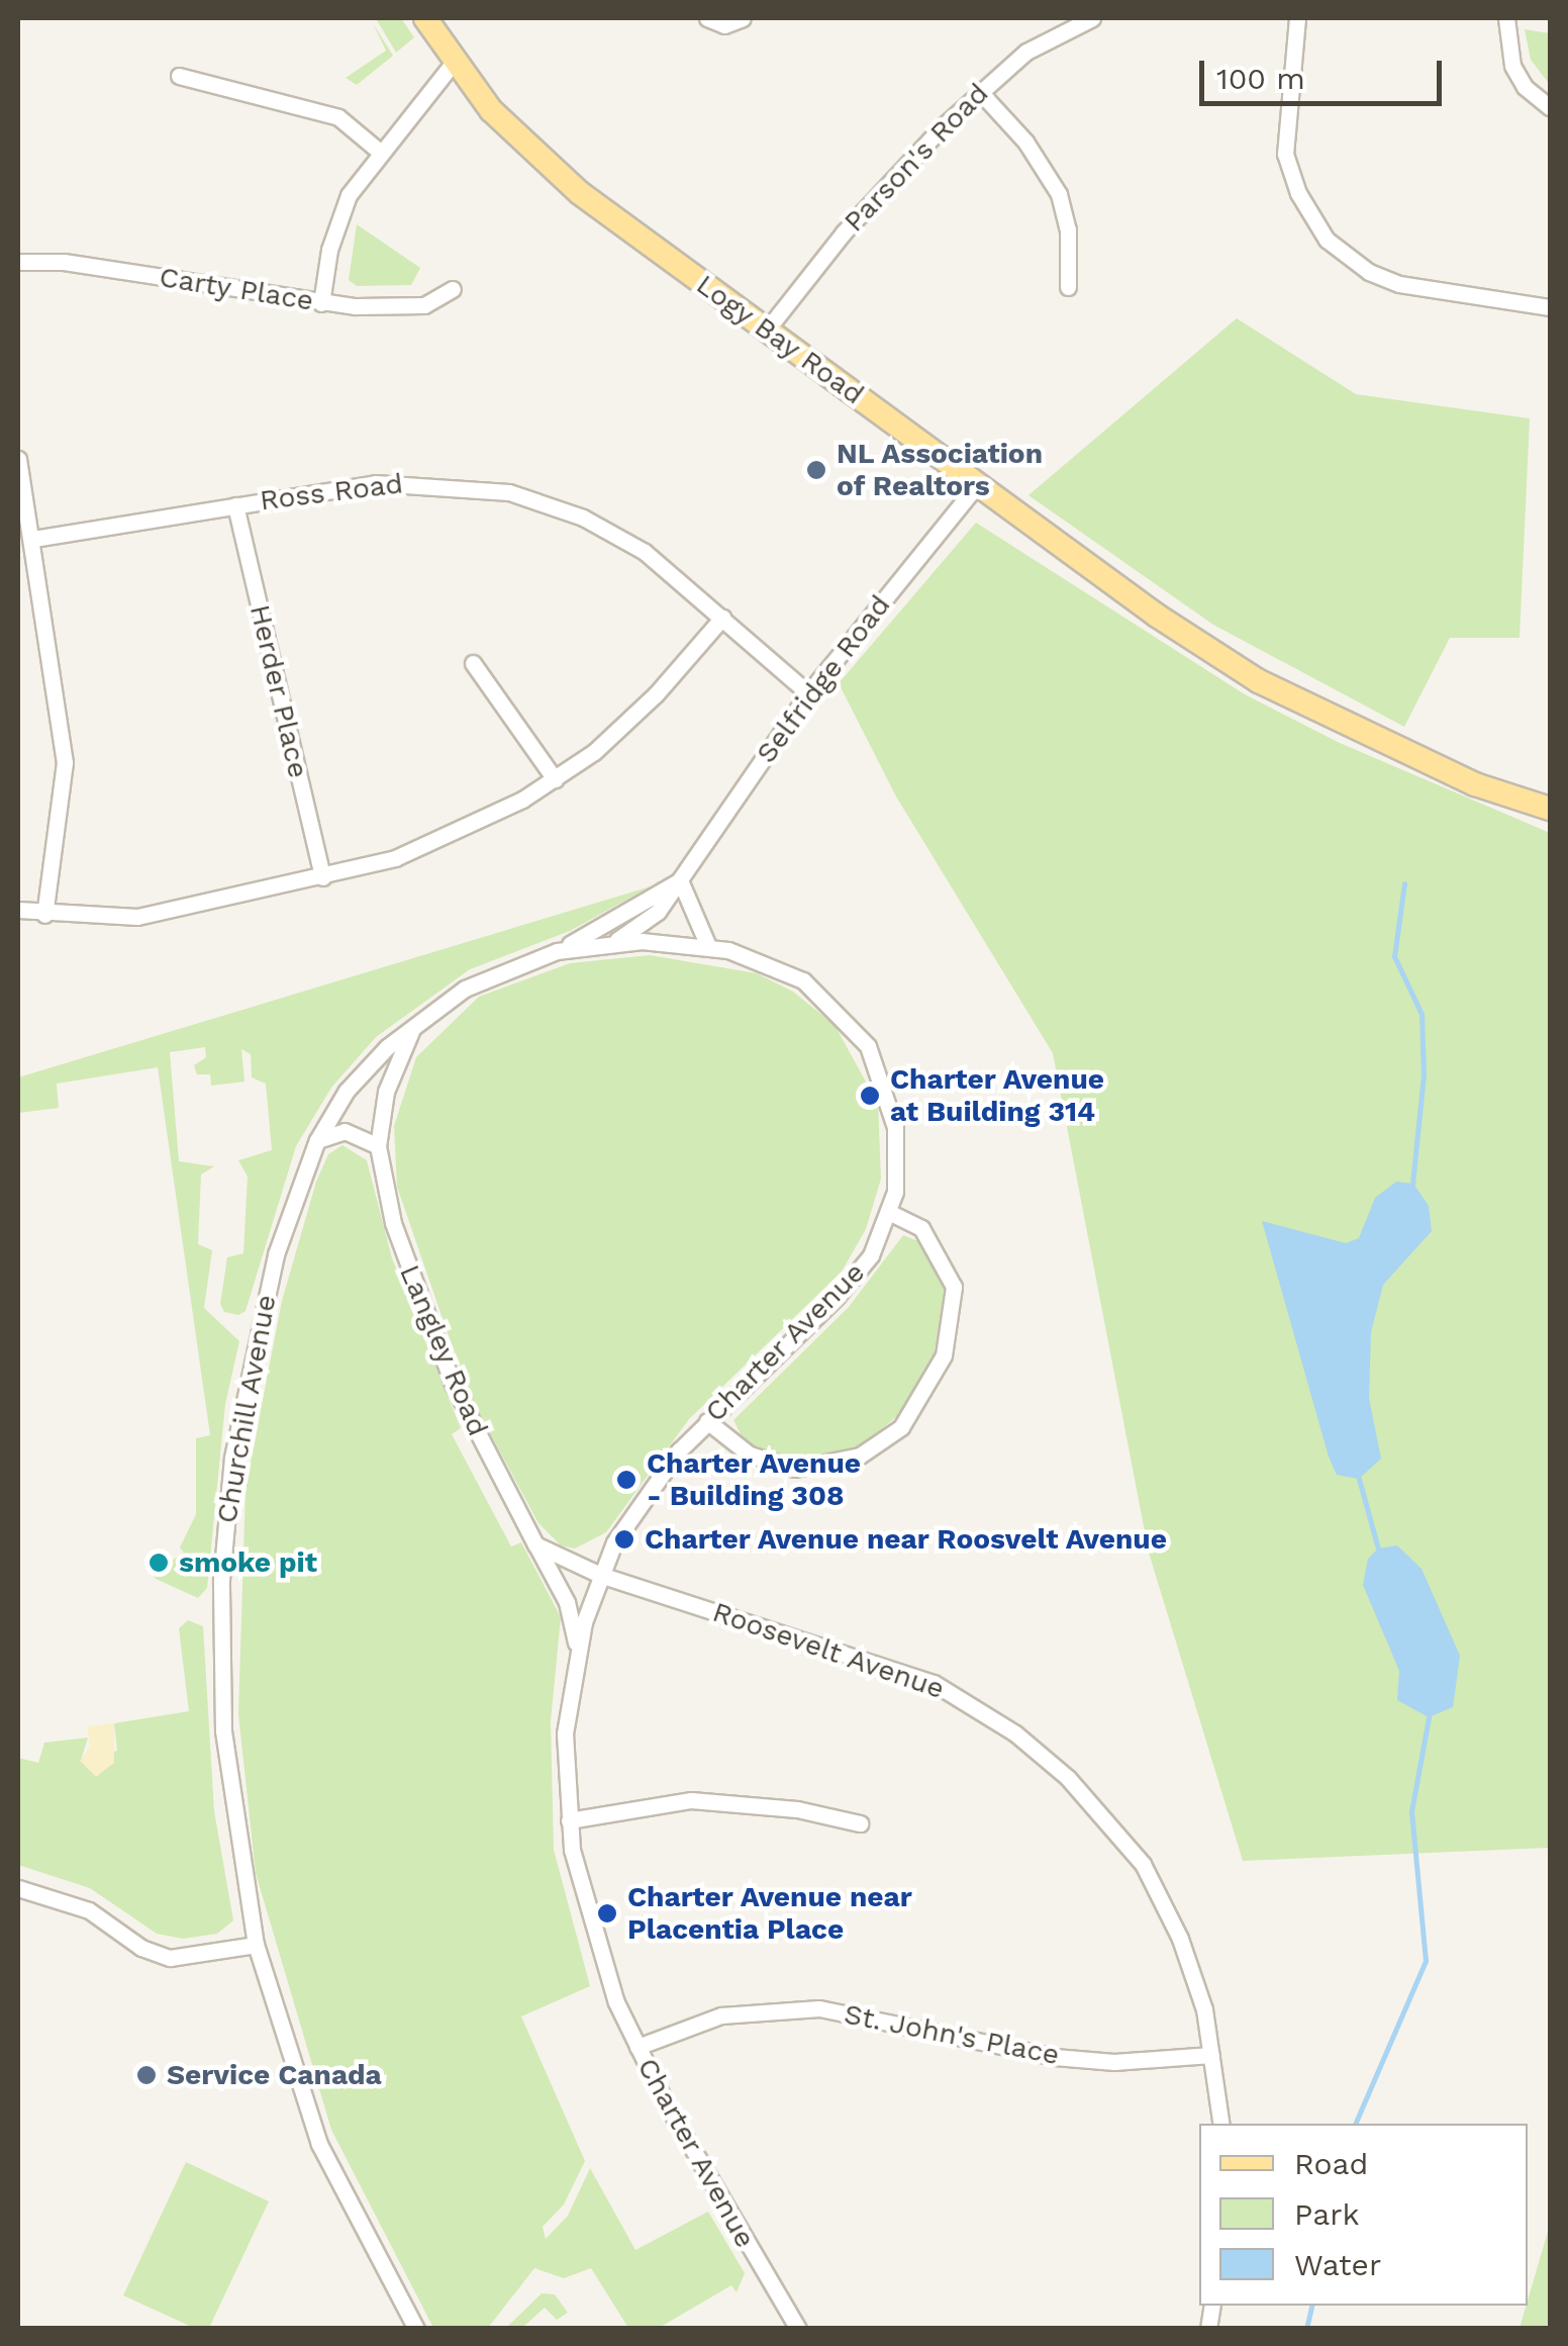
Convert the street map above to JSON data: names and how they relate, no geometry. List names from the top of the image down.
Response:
{
  "streets": {
    "main road": ["Logy Bay Road"],
    "street": [
      "Parson's Road",
      "Carty Place",
      "Ross Road",
      "Selfridge Road",
      "Herder Place",
      "Charter Avenue",
      "Langley Road",
      "Churchill Avenue",
      "Roosevelt Avenue",
      "St. John's Place"
    ]
  },
  "crossings": [
    ["Parson's Road", "Logy Bay Road"],
    ["Logy Bay Road", "Selfridge Road"],
    ["Ross Road", "Selfridge Road"],
    ["Ross Road", "Herder Place"],
    ["Selfridge Road", "Charter Avenue"],
    ["Selfridge Road", "Churchill Avenue"],
    ["Charter Avenue", "Langley Road"],
    ["Charter Avenue", "Churchill Avenue"],
    ["Charter Avenue", "Roosevelt Avenue"],
    ["Charter Avenue", "St. John's Place"],
    ["Langley Road", "Churchill Avenue"],
    ["Roosevelt Avenue", "St. John's Place"]
  ],
  "places": [
    "NL Association of Realtors",
    "Charter Avenue at Building 314",
    "Charter Avenue - Building 308",
    "Charter Avenue near Roosvelt Avenue",
    "smoke pit",
    "Charter Avenue near Placentia Place",
    "Service Canada"
  ],
  "legend": ["Road", "Park", "Water"],
  "scale_bar": "100 m"
}
